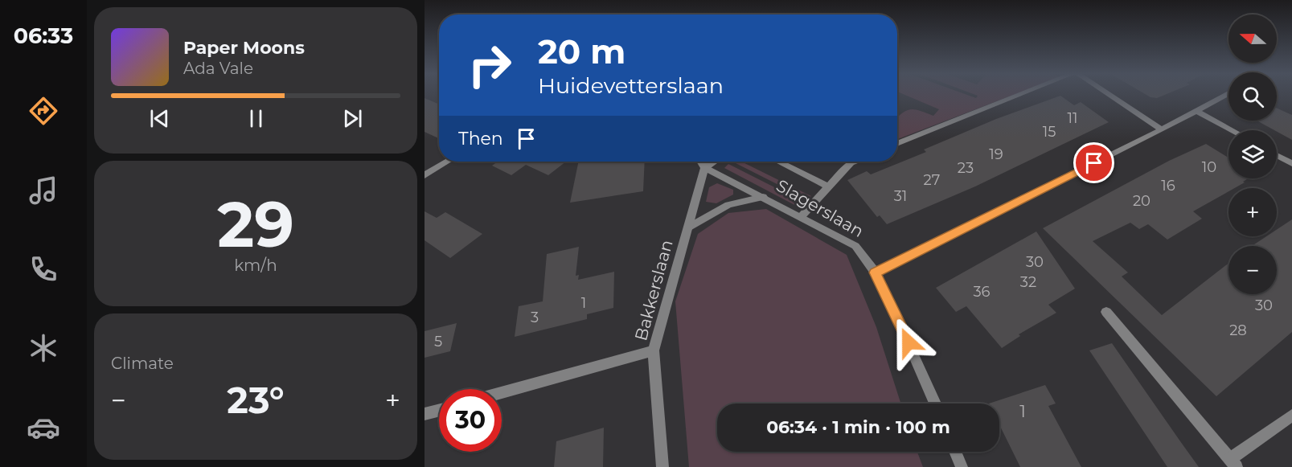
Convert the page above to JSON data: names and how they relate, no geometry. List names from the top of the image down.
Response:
{
  "streets": {
    "street": ["Slagerslaan", "Bakkerslaan"]
  },
  "crossings": [
    ["Slagerslaan", "Bakkerslaan"]
  ],
  "house_numbers": [
    "11",
    "15",
    "19",
    "10",
    "23",
    "27",
    "16",
    "31",
    "20",
    "30",
    "32",
    "36",
    "1",
    "30",
    "3",
    "28",
    "5",
    "1"
  ],
  "north": "left",
  "page": {
    "tabs": "06:33",
    "map_buttons": ["+", "−"],
    "turn": ["20 m", "Huidevetterslaan"],
    "song": ["Paper Moons", "Ada Vale"],
    "then": "Then",
    "tile": [
      ["29", "km/h"],
      "Climate"
    ],
    "heat": ["−", "23°", "+"],
    "limit": "30",
    "trip": "06:34 · 1 min · 100 m"
  }
}
